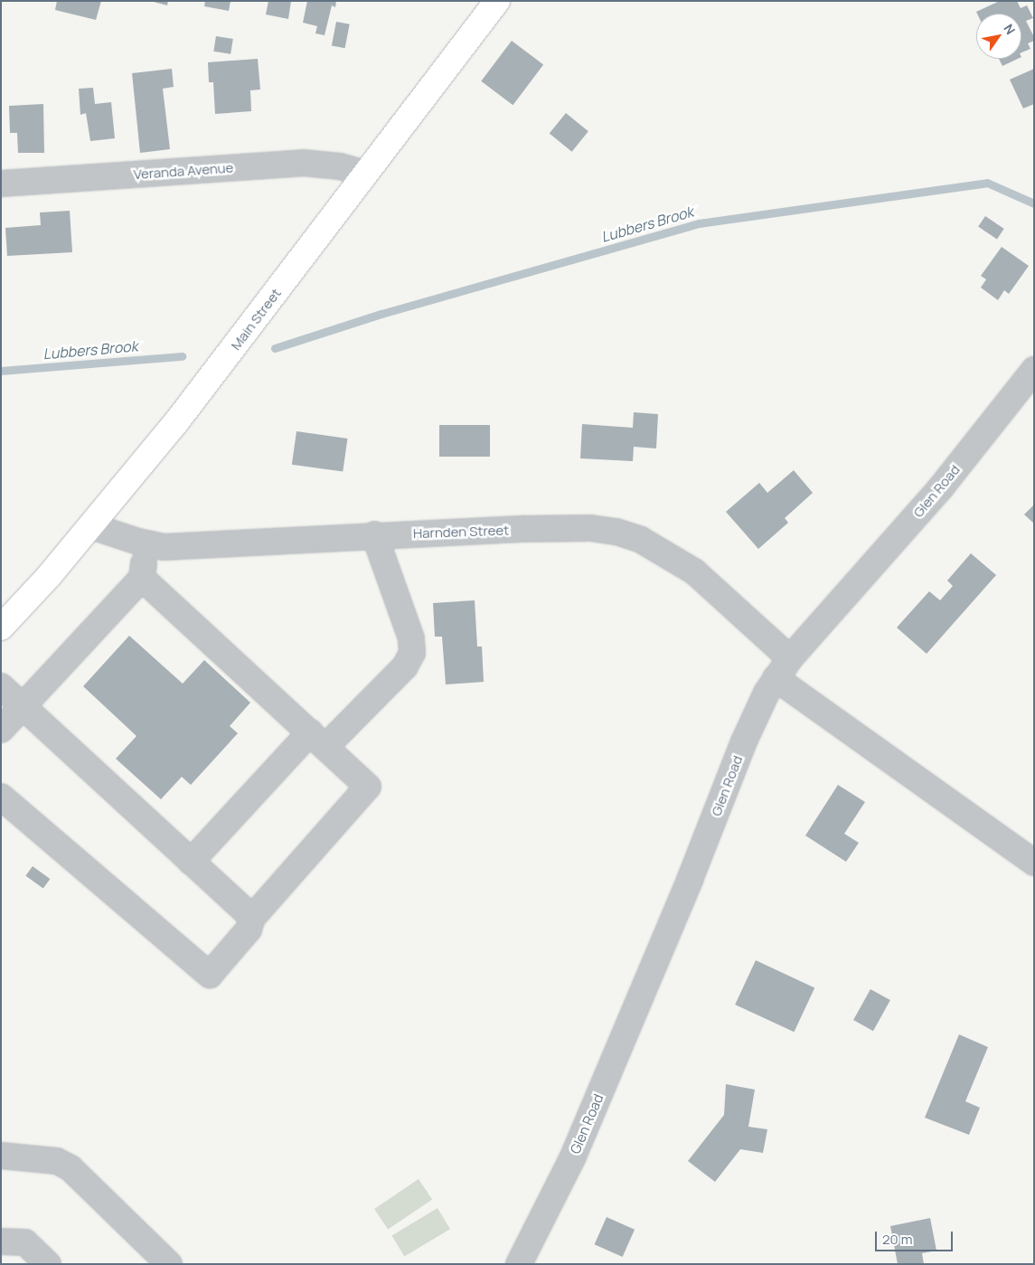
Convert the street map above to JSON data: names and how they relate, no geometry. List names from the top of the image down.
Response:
{
  "streets": {
    "main road": ["Main Street"],
    "street": ["Veranda Avenue", "Glen Road", "Harnden Street"]
  },
  "crossings": [
    ["Veranda Avenue", "Main Street"],
    ["Main Street", "Harnden Street"],
    ["Glen Road", "Harnden Street"]
  ],
  "water": ["Lubbers Brook"],
  "scale_bar": "20 m",
  "north": "top right"
}
